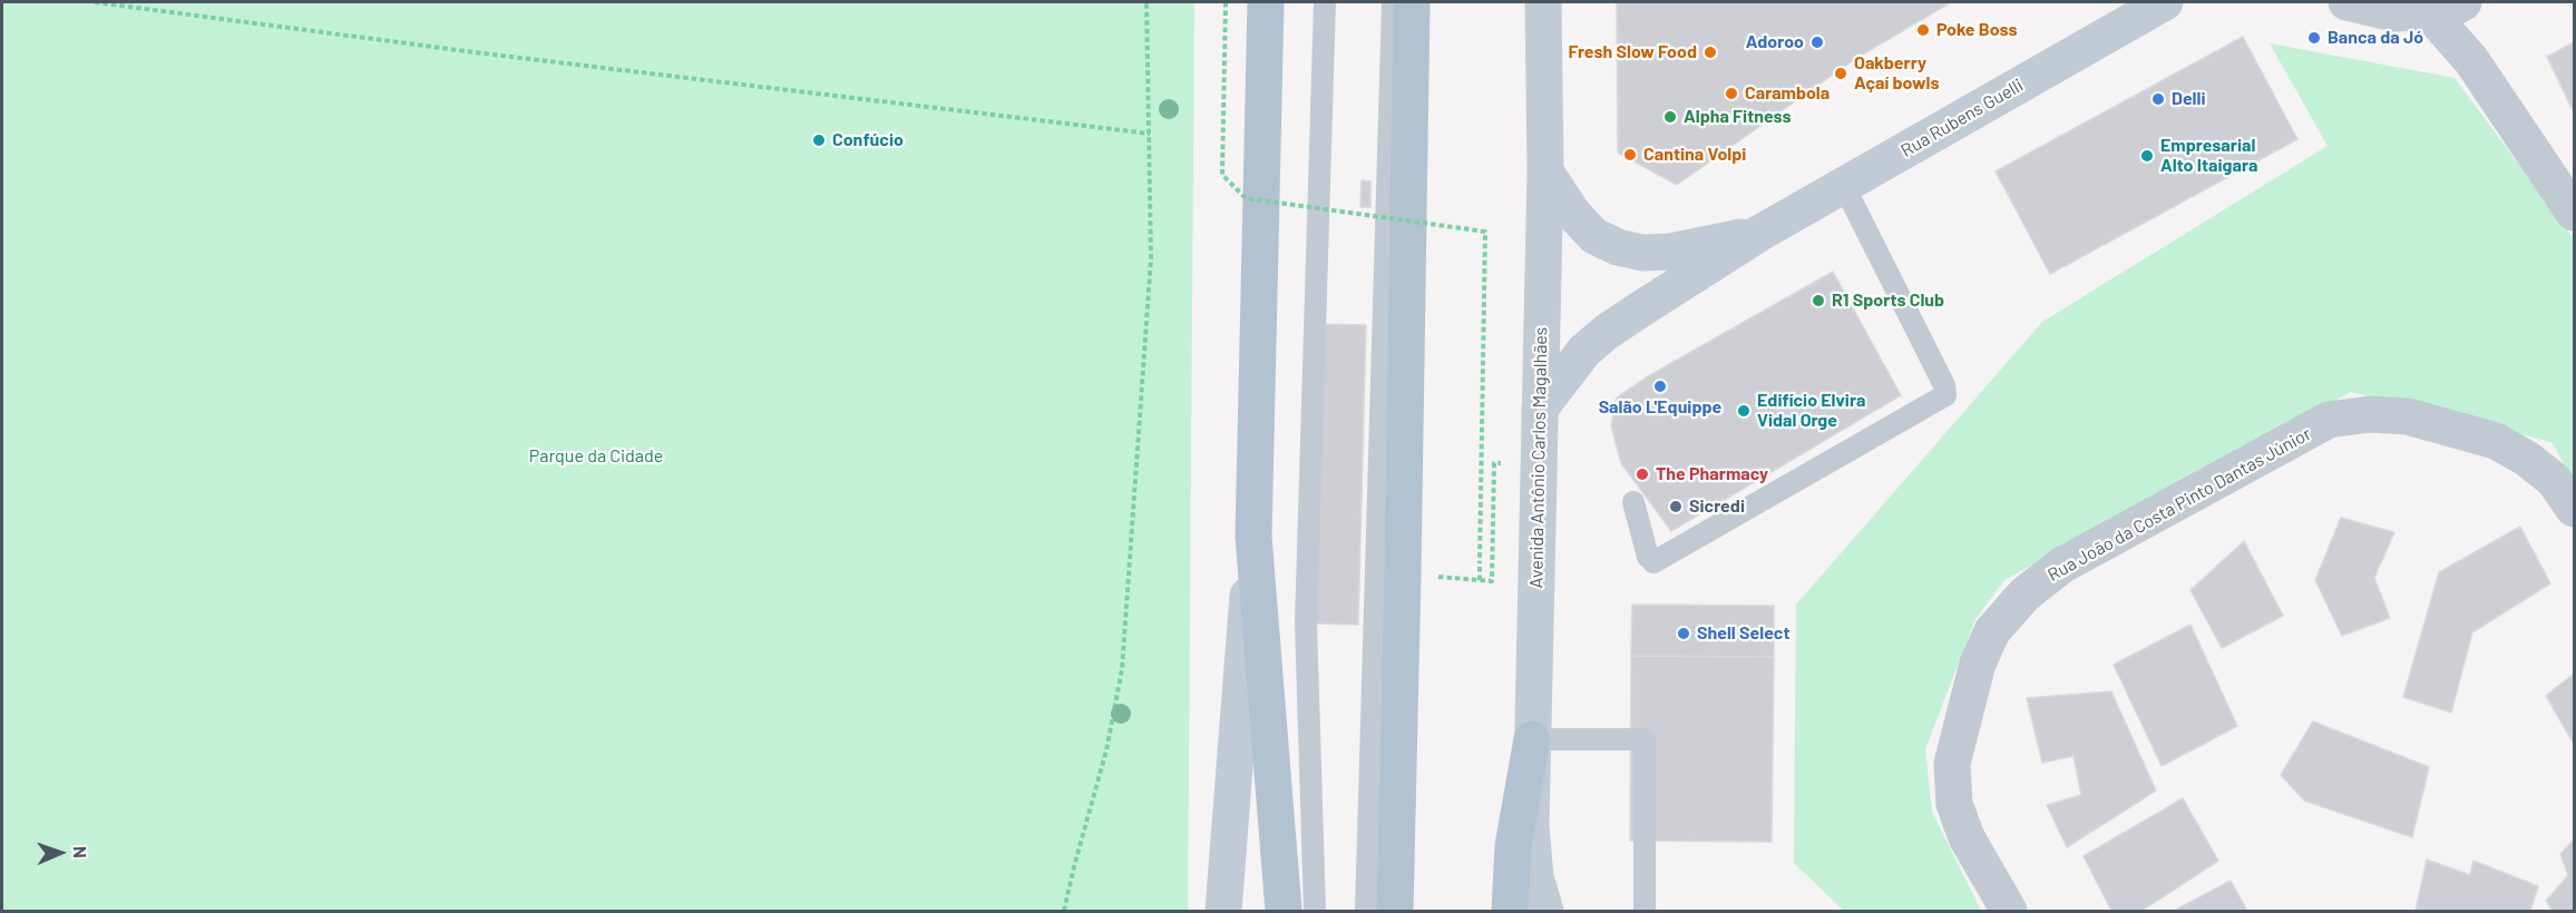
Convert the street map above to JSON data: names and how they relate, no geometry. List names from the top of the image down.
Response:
{
  "streets": {
    "street": ["Rua Rubens Guelli", "Avenida Antônio Carlos Magalhães", "Rua João da Costa Pinto Dantas Júnior"]
  },
  "crossings": [
    ["Rua Rubens Guelli", "Avenida Antônio Carlos Magalhães"]
  ],
  "parks": ["Parque da Cidade"],
  "places": [
    "Poke Boss",
    "Banca da Jó",
    "Adoroo",
    "Fresh Slow Food",
    "Oakberry Açaí bowls",
    "Carambola",
    "Delli",
    "Alpha Fitness",
    "Confúcio",
    "Cantina Volpi",
    "Empresarial Alto Itaigara",
    "R1 Sports Club",
    "Salão L'Equippe",
    "Edifício Elvira Vidal Orge",
    "The Pharmacy",
    "Sicredi",
    "Shell Select"
  ],
  "north": "right"
}
